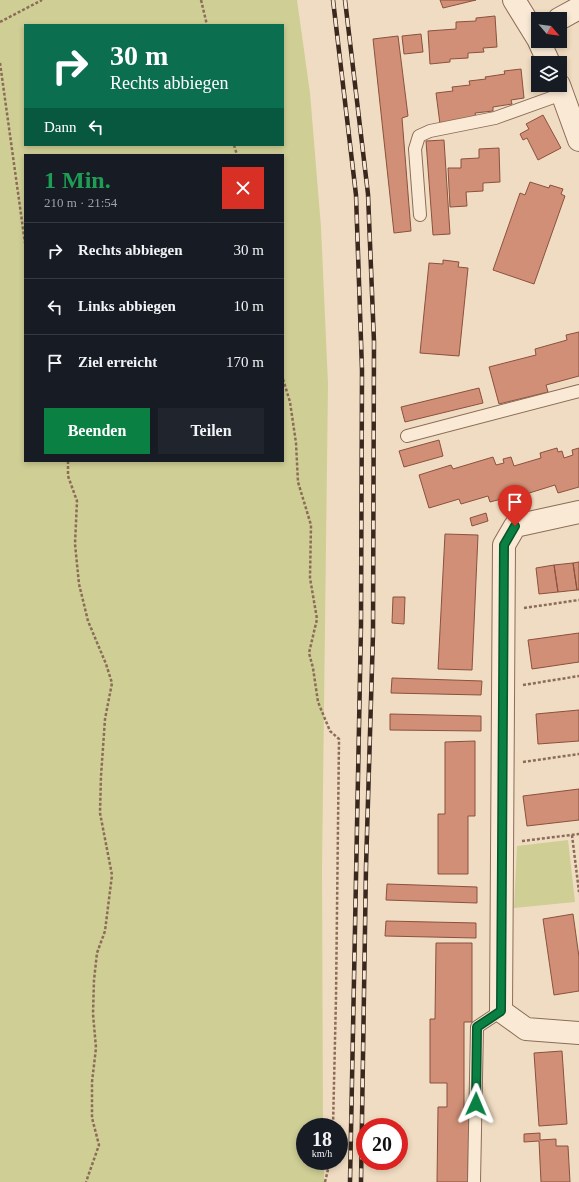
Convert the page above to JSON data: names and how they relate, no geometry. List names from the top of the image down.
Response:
{
  "north": "bottom right",
  "page": {
    "turn": ["30 m", "Rechts abbiegen"],
    "then": "Dann",
    "heading": ["1 Min.", "210 m · 21:54"],
    "list": [
      {
        "name": "Rechts abbiegen",
        "value": "30 m"
      },
      {
        "name": "Links abbiegen",
        "value": "10 m"
      },
      {
        "name": "Ziel erreicht",
        "value": "170 m"
      }
    ],
    "buttons": ["Beenden", "Teilen"],
    "speed": "18 km/h",
    "limit": "20"
  }
}
